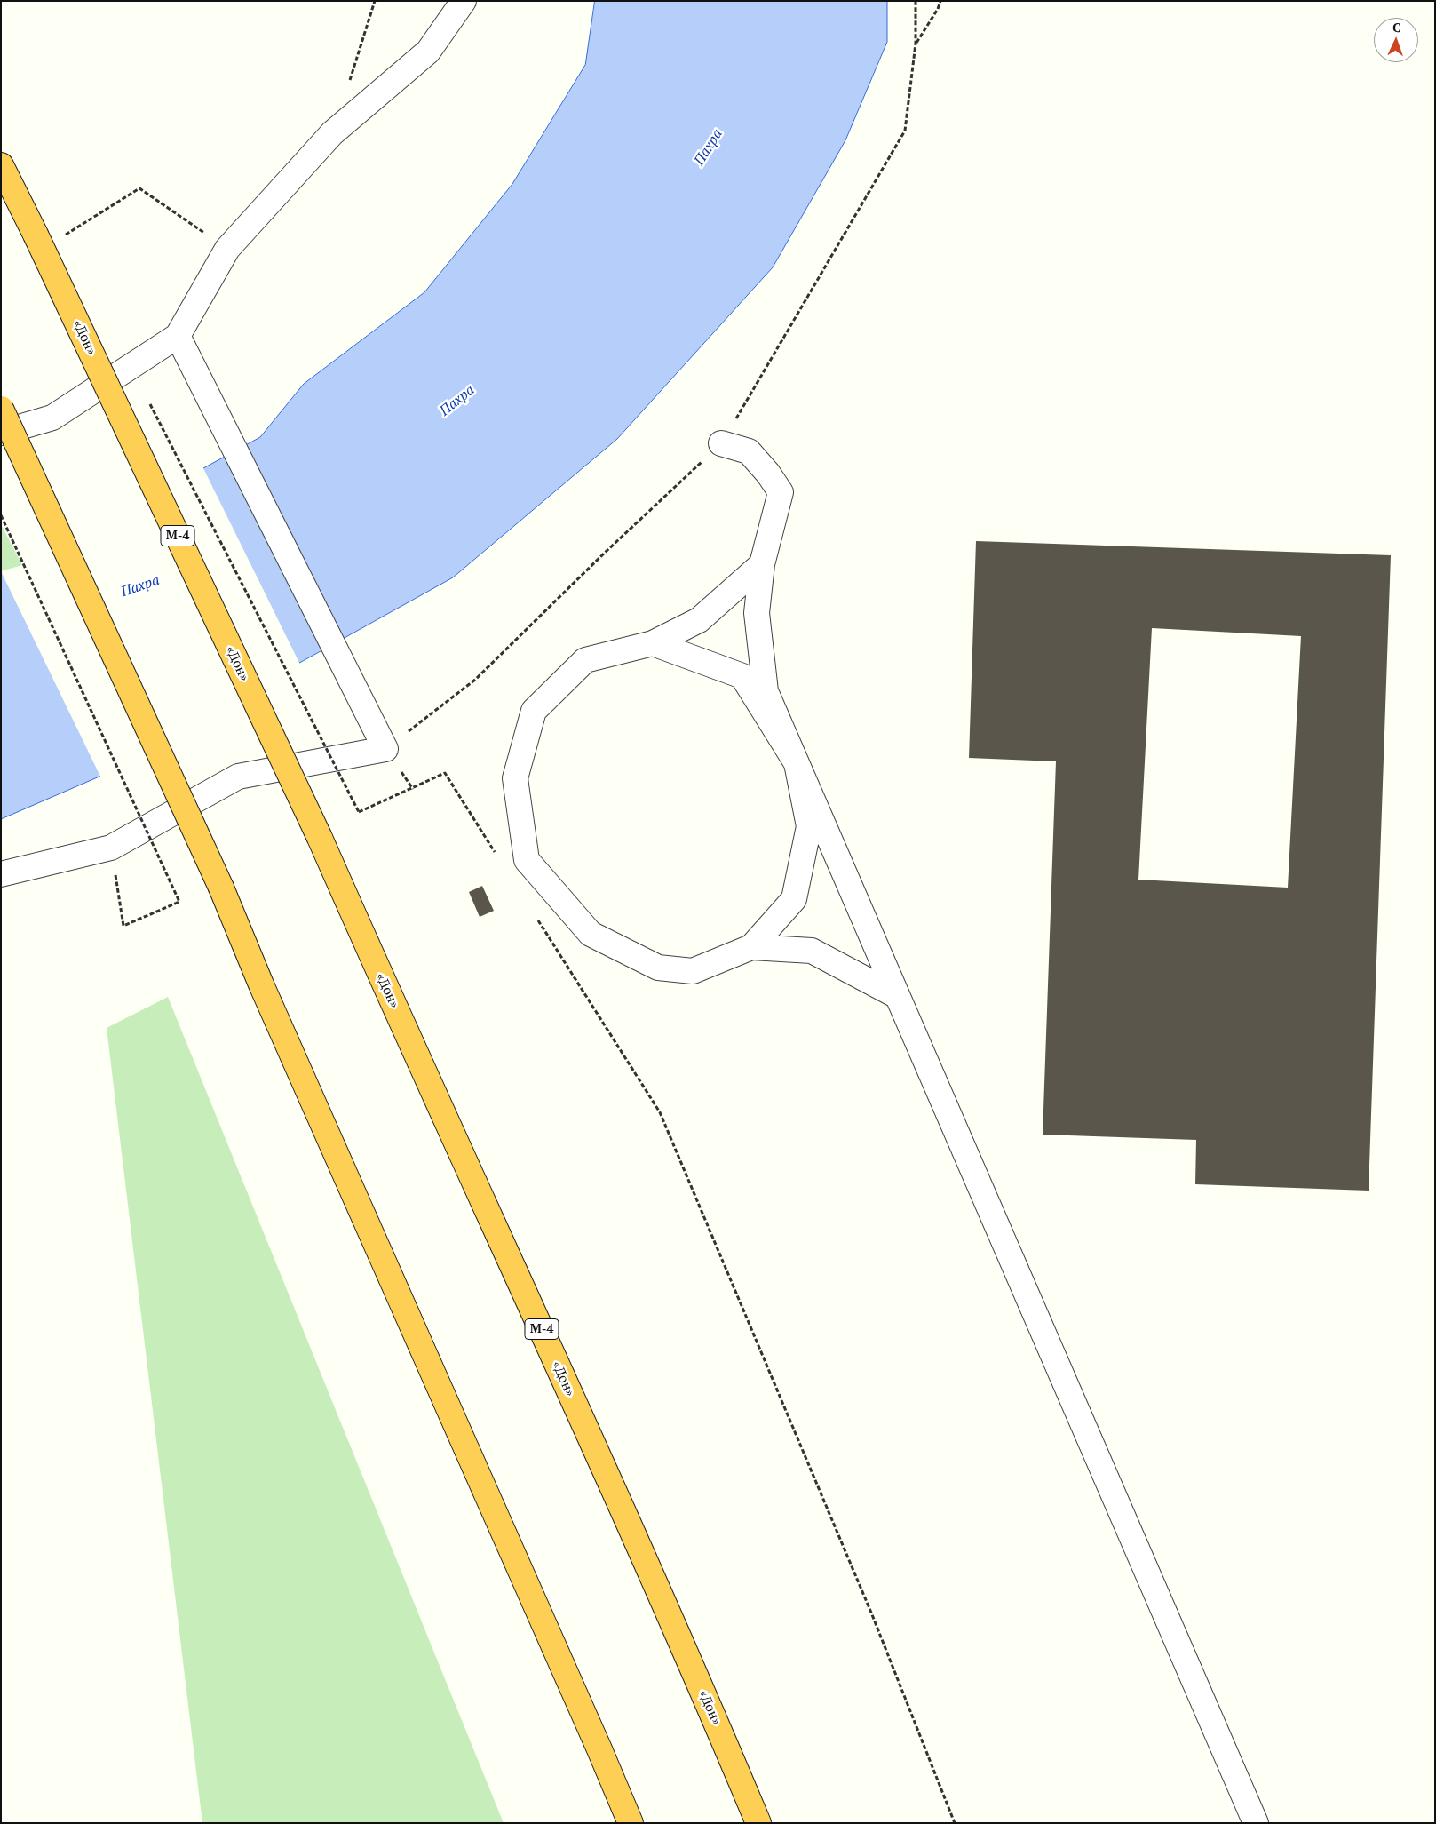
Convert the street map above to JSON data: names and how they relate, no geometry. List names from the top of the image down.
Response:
{
  "streets": {
    "highway": ["«Дон»", "М-4"]
  },
  "water": ["Пахра"],
  "north": "top"
}
